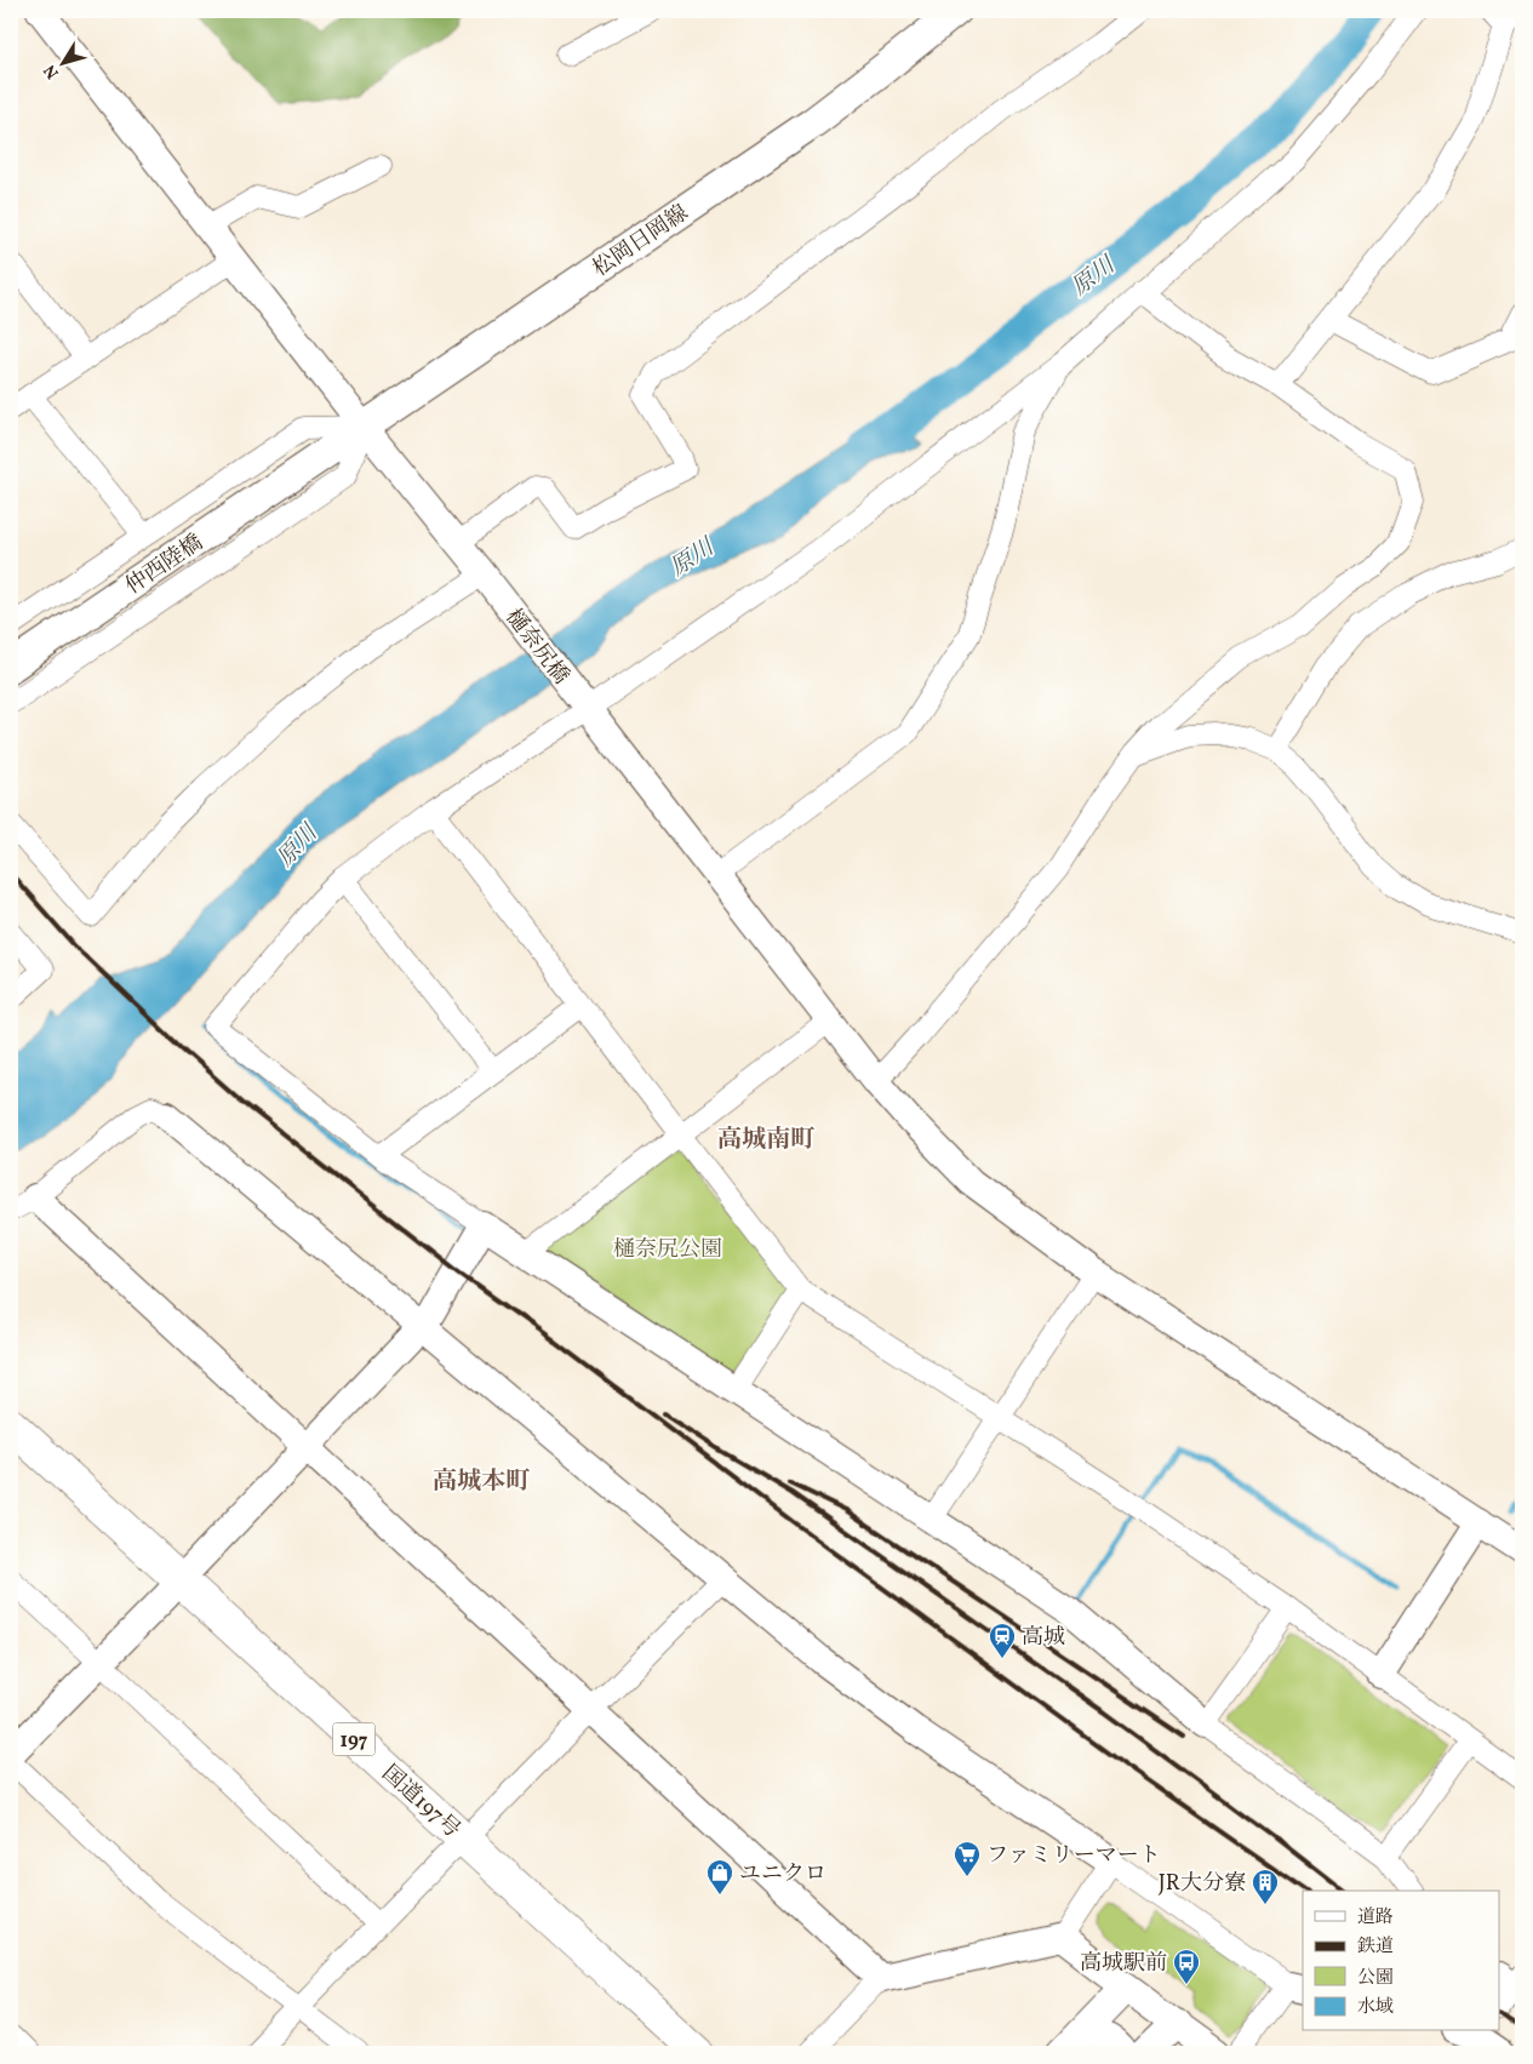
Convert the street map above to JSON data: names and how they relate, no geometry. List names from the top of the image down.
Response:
{
  "streets": {
    "highway": ["197", "国道197号"],
    "main road": ["松岡日岡線", "仲西陸橋"],
    "street": ["樋奈尻橋"]
  },
  "crossings": [
    ["松岡日岡線", "仲西陸橋"],
    ["松岡日岡線", "樋奈尻橋"]
  ],
  "districts": ["高城南町", "高城本町"],
  "water": ["原川"],
  "parks": ["樋奈尻公園"],
  "places": {
    "station": ["高城"],
    "supermarket": ["ファミリーマート"],
    "shop": ["ユニクロ"],
    "building": ["JR大分寮"],
    "bus stop": ["高城駅前"]
  },
  "legend": [
    "道路",
    "鉄道",
    "公園",
    "水域"
  ],
  "north": "bottom left"
}
